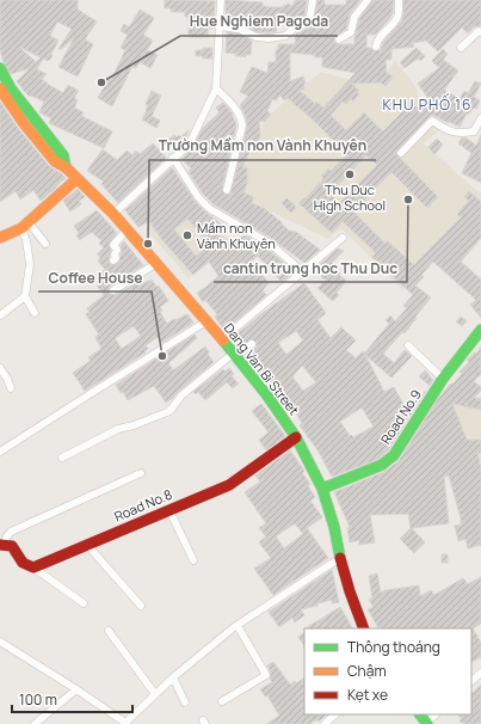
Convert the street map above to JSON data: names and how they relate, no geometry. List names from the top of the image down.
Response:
{
  "streets": {
    "main road": ["Dang Van Bi Street", "Road No.9", "Road No.8"]
  },
  "crossings": [
    ["Dang Van Bi Street", "Road No.9"],
    ["Dang Van Bi Street", "Road No.8"]
  ],
  "districts": ["KHU PHỐ 16"],
  "places": [
    "Hue Nghiem Pagoda",
    "Thu Duc High School",
    "cantin trung hoc Thu Duc",
    "Mầm non Vành Khuyên",
    "Trường Mầm non Vành Khuyên",
    "Coffee House"
  ],
  "legend": ["Thông thoáng", "Chậm", "Kẹt xe"],
  "scale_bar": "100 m"
}
